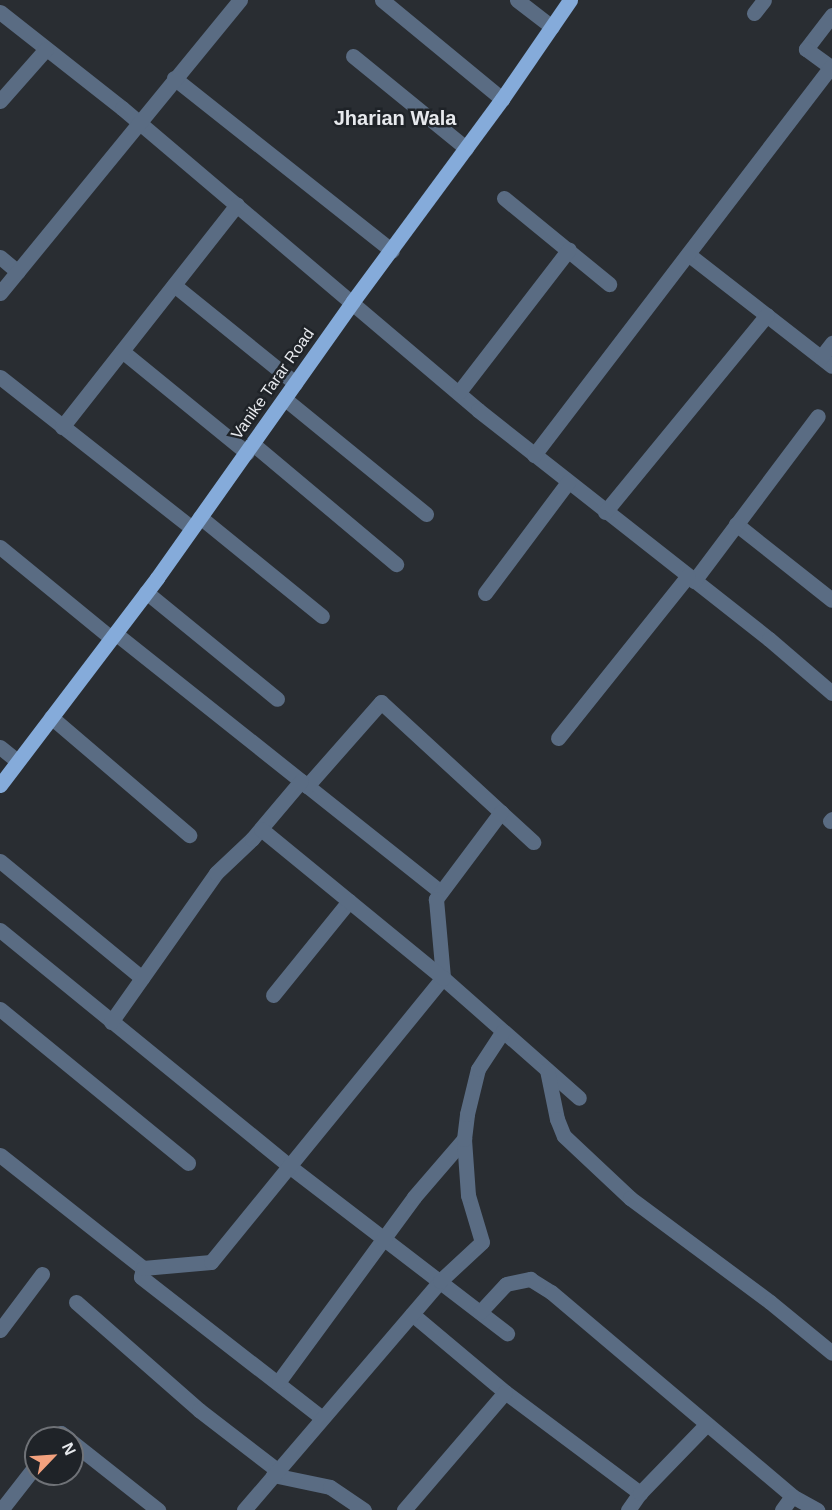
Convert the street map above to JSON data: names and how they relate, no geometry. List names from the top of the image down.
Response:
{
  "streets": {
    "main road": ["Vanike Tarar Road"]
  },
  "districts": ["Jharian Wala"],
  "north": "top right"
}
